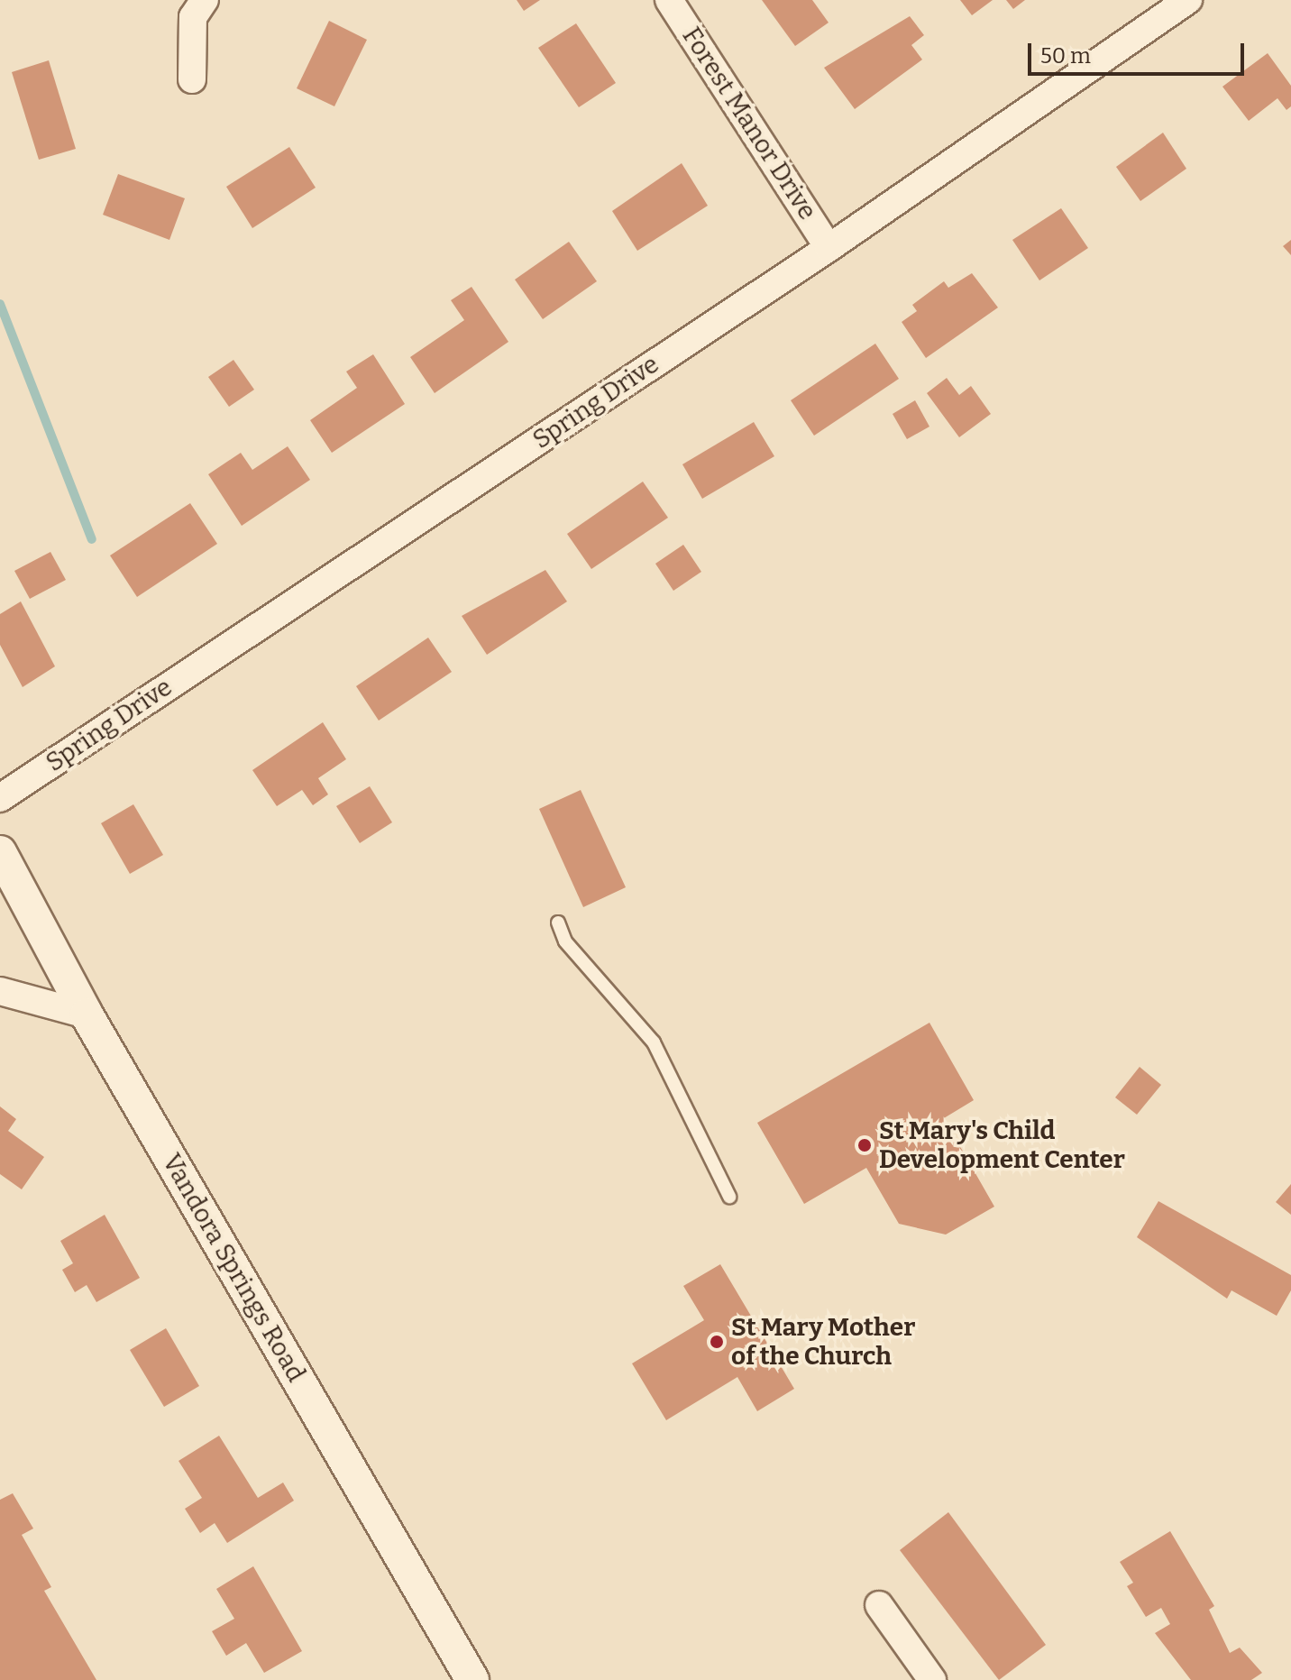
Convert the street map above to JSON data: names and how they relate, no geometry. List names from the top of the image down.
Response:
{
  "streets": {
    "street": ["Forest Manor Drive", "Spring Drive", "Vandora Springs Road"]
  },
  "crossings": [
    ["Forest Manor Drive", "Spring Drive"]
  ],
  "places": ["St Mary's Child Development Center", "St Mary Mother of the Church"],
  "scale_bar": "50 m"
}
